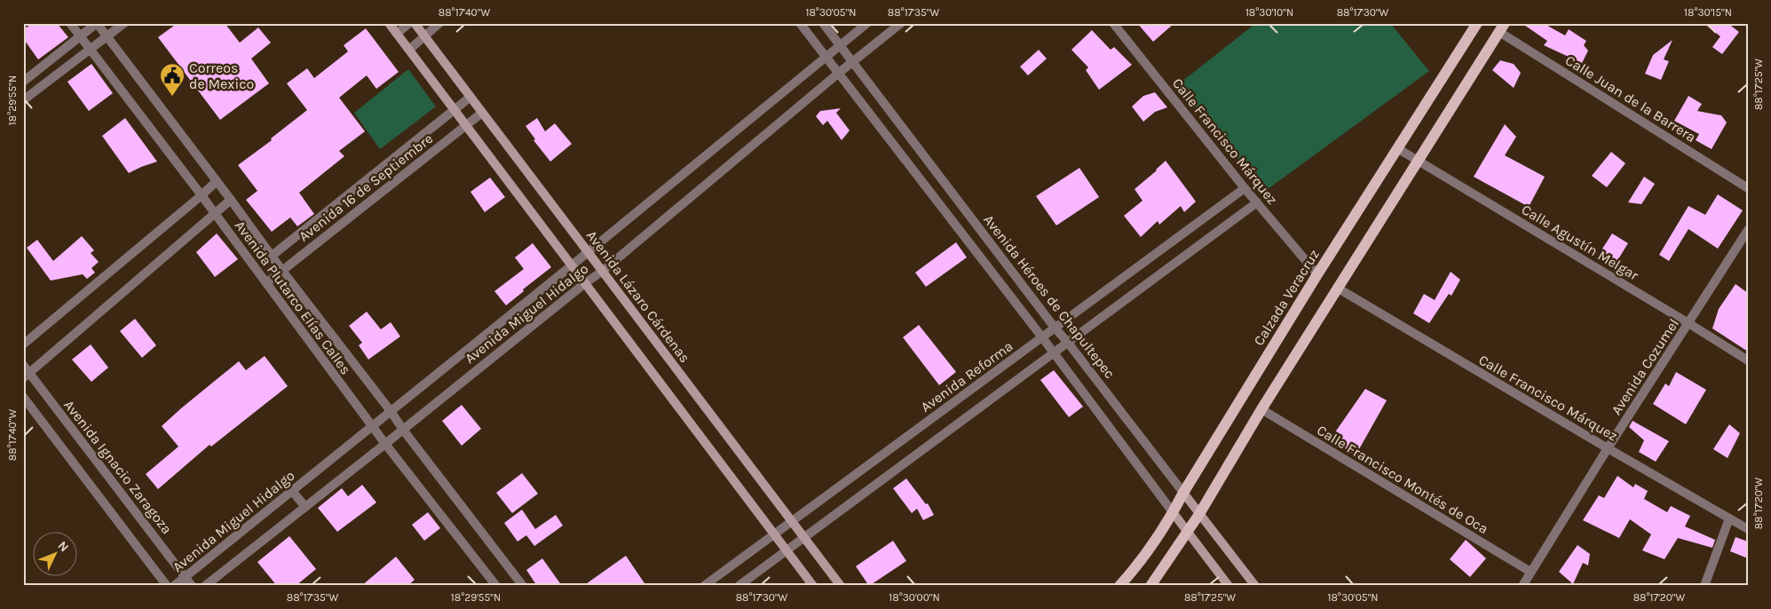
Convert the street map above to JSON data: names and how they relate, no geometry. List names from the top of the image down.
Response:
{
  "streets": {
    "main road": ["Avenida Lázaro Cárdenas", "Avenida Héroes de Chapultepec", "Calzada Veracruz"],
    "street": [
      "Calle Juan de la Barrera",
      "Calle Francisco Márquez",
      "Avenida 16 de Septiembre",
      "Calle Agustín Melgar",
      "Avenida Plutarco Elías Calles",
      "Avenida Miguel Hidalgo",
      "Avenida Cozumel",
      "Avenida Reforma",
      "Avenida Ignacio Zaragoza",
      "Calle Francisco Montés de Oca"
    ]
  },
  "crossings": [
    ["Calle Francisco Márquez", "Calzada Veracruz"],
    ["Calle Francisco Márquez", "Avenida Cozumel"],
    ["Calle Francisco Márquez", "Avenida Reforma"],
    ["Avenida 16 de Septiembre", "Avenida Lázaro Cárdenas"],
    ["Avenida 16 de Septiembre", "Avenida Plutarco Elías Calles"],
    ["Calle Agustín Melgar", "Calzada Veracruz"],
    ["Calle Agustín Melgar", "Avenida Cozumel"],
    ["Avenida Lázaro Cárdenas", "Avenida Miguel Hidalgo"],
    ["Avenida Lázaro Cárdenas", "Avenida Reforma"],
    ["Avenida Héroes de Chapultepec", "Calzada Veracruz"],
    ["Avenida Héroes de Chapultepec", "Avenida Miguel Hidalgo"],
    ["Avenida Héroes de Chapultepec", "Avenida Reforma"],
    ["Avenida Plutarco Elías Calles", "Avenida Miguel Hidalgo"],
    ["Avenida Miguel Hidalgo", "Avenida Ignacio Zaragoza"],
    ["Avenida Cozumel", "Calle Francisco Montés de Oca"]
  ],
  "places": {
    "public building": ["Correos de Mexico"]
  },
  "north": "top right",
  "coordinates": [
    "88°17'40\"W",
    "18°30'05\"N",
    "88°17'35\"W",
    "18°30'10\"N",
    "88°17'30\"W",
    "18°30'15\"N",
    "88°17'25\"W",
    "18°29'55\"N",
    "88°17'20\"W",
    "18°30'00\"N"
  ]
}
